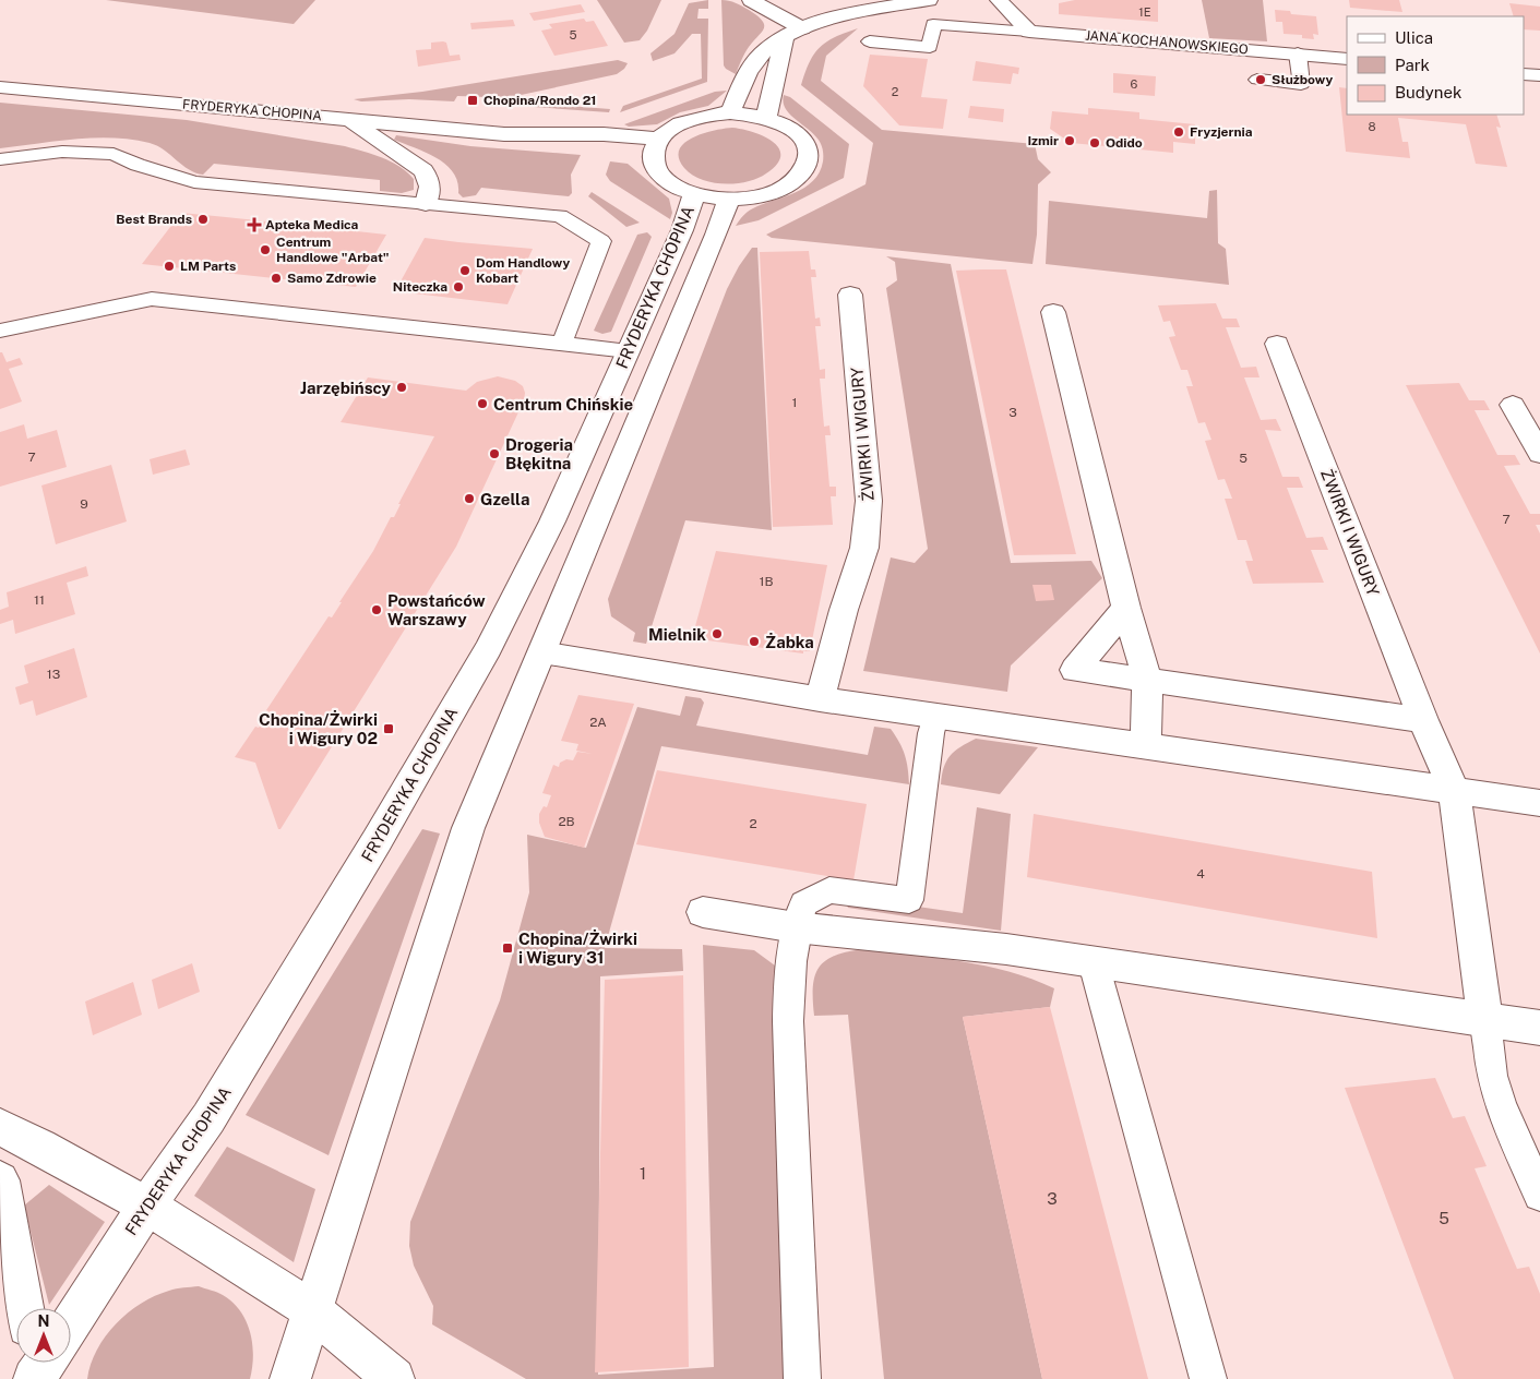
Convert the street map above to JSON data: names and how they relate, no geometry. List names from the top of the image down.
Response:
{
  "streets": {
    "street": ["JANA KOCHANOWSKIEGO", "FRYDERYKA CHOPINA", "ŻWIRKI I WIGURY"]
  },
  "places": {
    "other": [
      "Służbowy",
      "Fryzjernia",
      "Izmir",
      "Odido",
      "Best Brands",
      "Centrum Handlowe \"Arbat\"",
      "LM Parts",
      "Dom Handlowy Kobart",
      "Samo Zdrowie",
      "Niteczka",
      "Jarzębińscy",
      "Centrum Chińskie",
      "Drogeria Błękitna",
      "Gzella",
      "Powstańców Warszawy",
      "Mielnik",
      "Żabka"
    ],
    "transit": ["Chopina/Rondo 21", "Chopina/Żwirki i Wigury 02", "Chopina/Żwirki i Wigury 31"],
    "health": ["Apteka Medica"]
  },
  "house_numbers": [
    "1E",
    "5",
    "6",
    "2",
    "8",
    "1",
    "3",
    "7",
    "5",
    "9",
    "7",
    "1B",
    "11",
    "13",
    "2A",
    "2B",
    "2",
    "4",
    "1",
    "3",
    "5"
  ],
  "legend": ["Ulica", "Park", "Budynek"],
  "north": "top"
}
